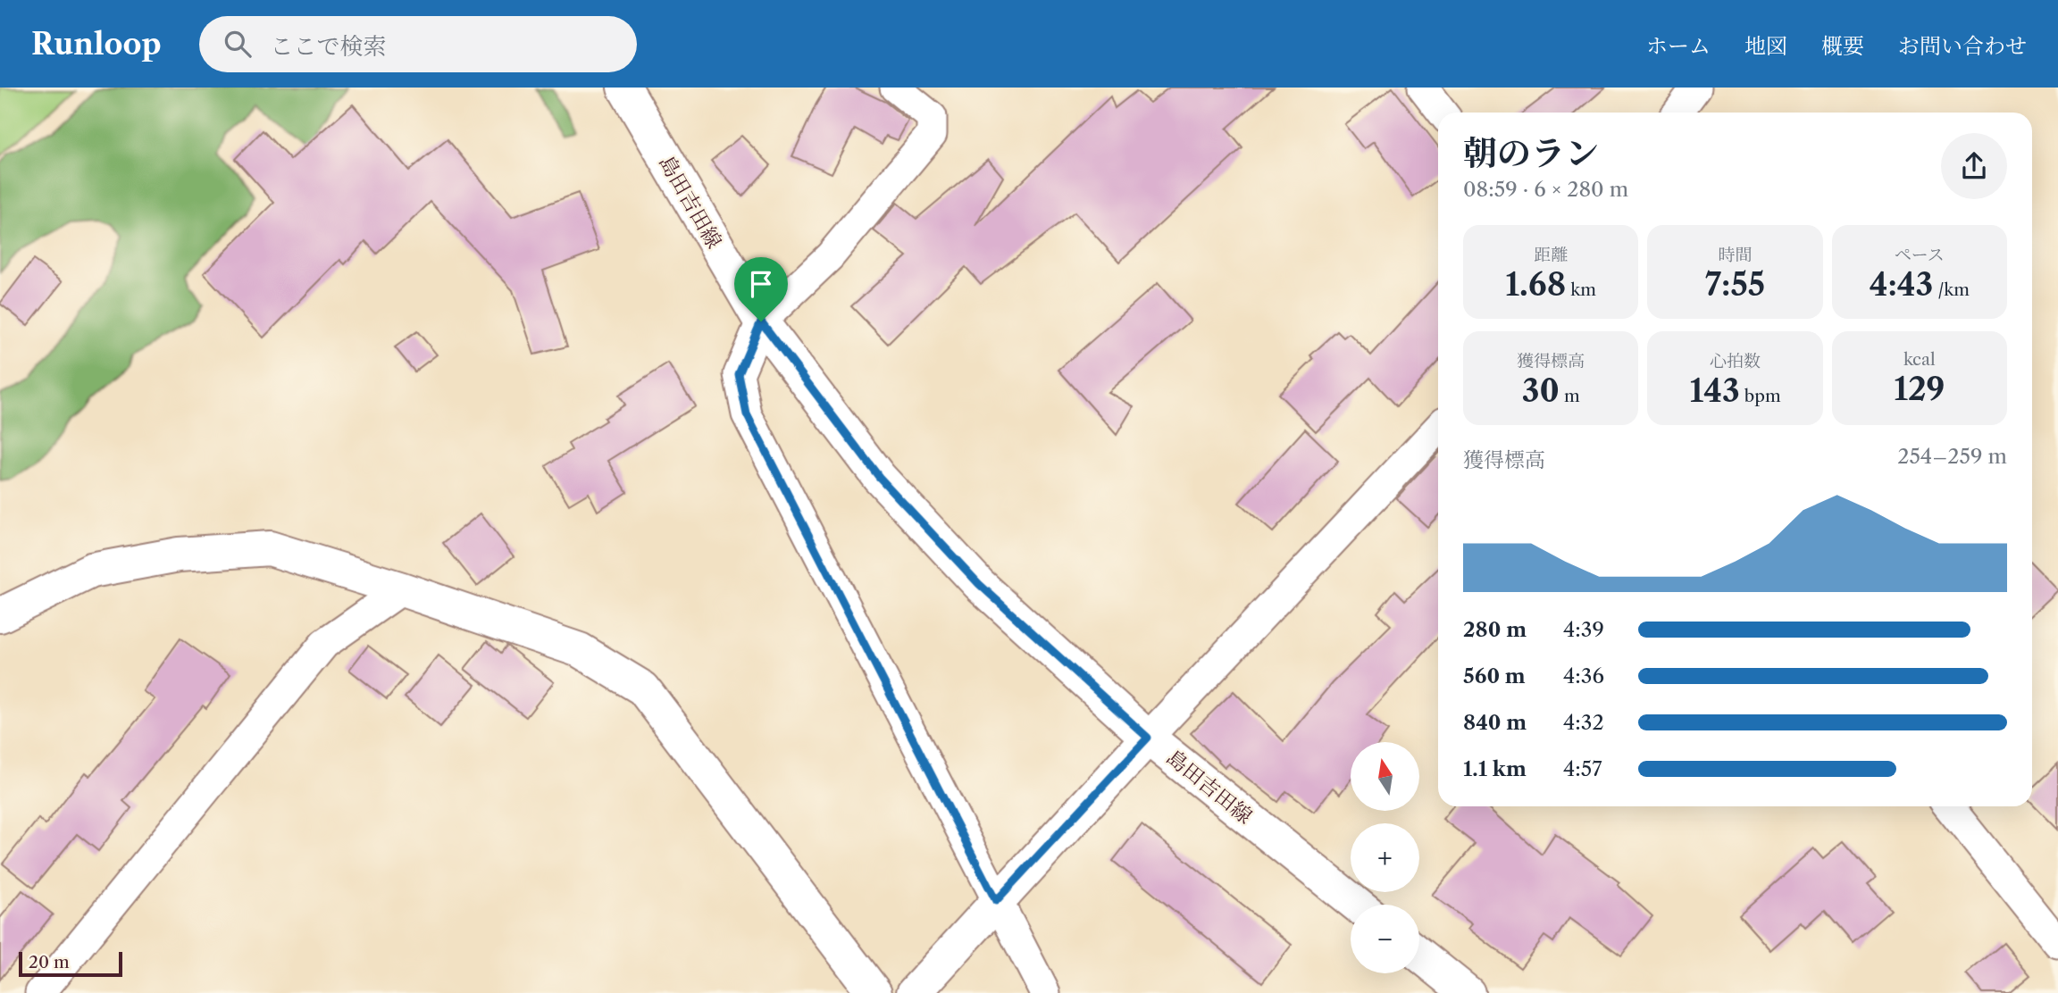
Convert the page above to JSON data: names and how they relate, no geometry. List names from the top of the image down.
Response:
{
  "streets": {
    "street": ["島田吉田線"]
  },
  "scale_bar": "20 m",
  "north": "top",
  "page": {
    "header": "Runloop",
    "search": "ここで検索",
    "nav": [
      "ホーム",
      "地図",
      "概要",
      "お問い合わせ"
    ],
    "heading": ["朝のラン", "08:59 · 6 × 280 m"],
    "stats": [
      ["距離", "1.68 km"],
      ["時間", "7:55"],
      ["ペース", "4:43 /km"],
      ["獲得標高", "30 m"],
      ["心拍数", "143 bpm"],
      ["kcal", "129"]
    ],
    "chart": ["獲得標高", "254–259 m"],
    "list": [
      {
        "name": "280 m",
        "note": "4:39"
      },
      {
        "name": "560 m",
        "note": "4:36"
      },
      {
        "name": "840 m",
        "note": "4:32"
      },
      {
        "name": "1.1 km",
        "note": "4:57"
      }
    ],
    "map_buttons": ["+", "−"],
    "scale": "20 m"
  }
}
